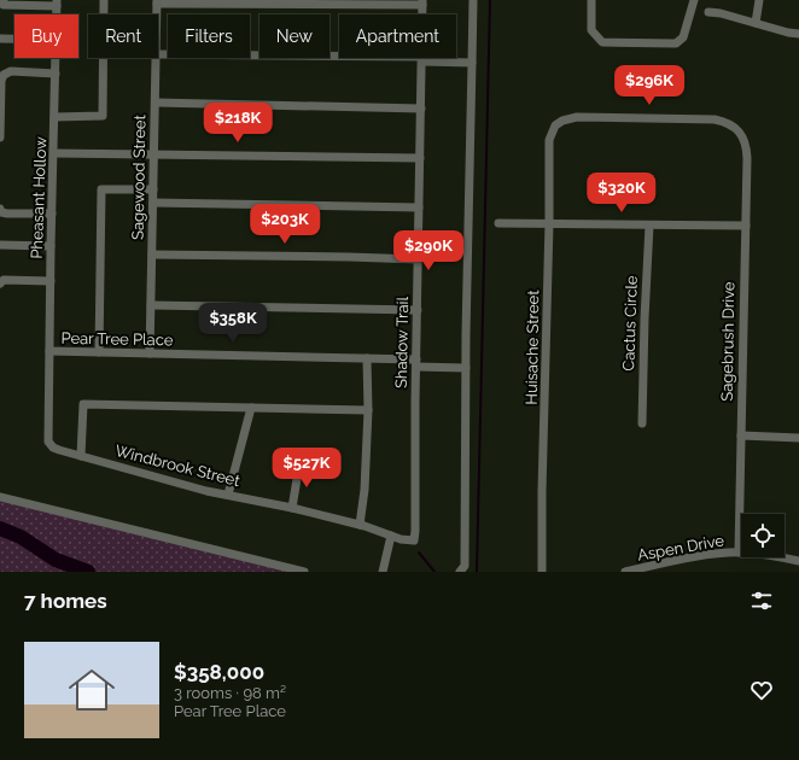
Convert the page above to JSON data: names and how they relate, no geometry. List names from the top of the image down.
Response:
{
  "streets": {
    "street": [
      "Sagewood Street",
      "Pheasant Hollow",
      "Cactus Circle",
      "Pear Tree Place",
      "Sagebrush Drive",
      "Shadow Trail",
      "Huisache Street",
      "Windbrook Street",
      "Aspen Drive"
    ]
  },
  "crossings": [
    ["Sagewood Street", "Pear Tree Place"],
    ["Pheasant Hollow", "Pear Tree Place"],
    ["Pheasant Hollow", "Windbrook Street"],
    ["Pear Tree Place", "Shadow Trail"],
    ["Sagebrush Drive", "Huisache Street"],
    ["Sagebrush Drive", "Aspen Drive"],
    ["Shadow Trail", "Windbrook Street"]
  ],
  "page": {
    "chip": [
      "Buy",
      "Rent",
      "Filters",
      "New",
      "Apartment"
    ],
    "price": [
      "$296K",
      "$218K",
      "$320K",
      "$203K",
      "$290K",
      "$358K",
      "$527K"
    ],
    "heading": "7 homes",
    "list": [
      {
        "name": "$358,000",
        "note": "3 rooms · 98 m² · Pear Tree Place"
      }
    ]
  }
}
